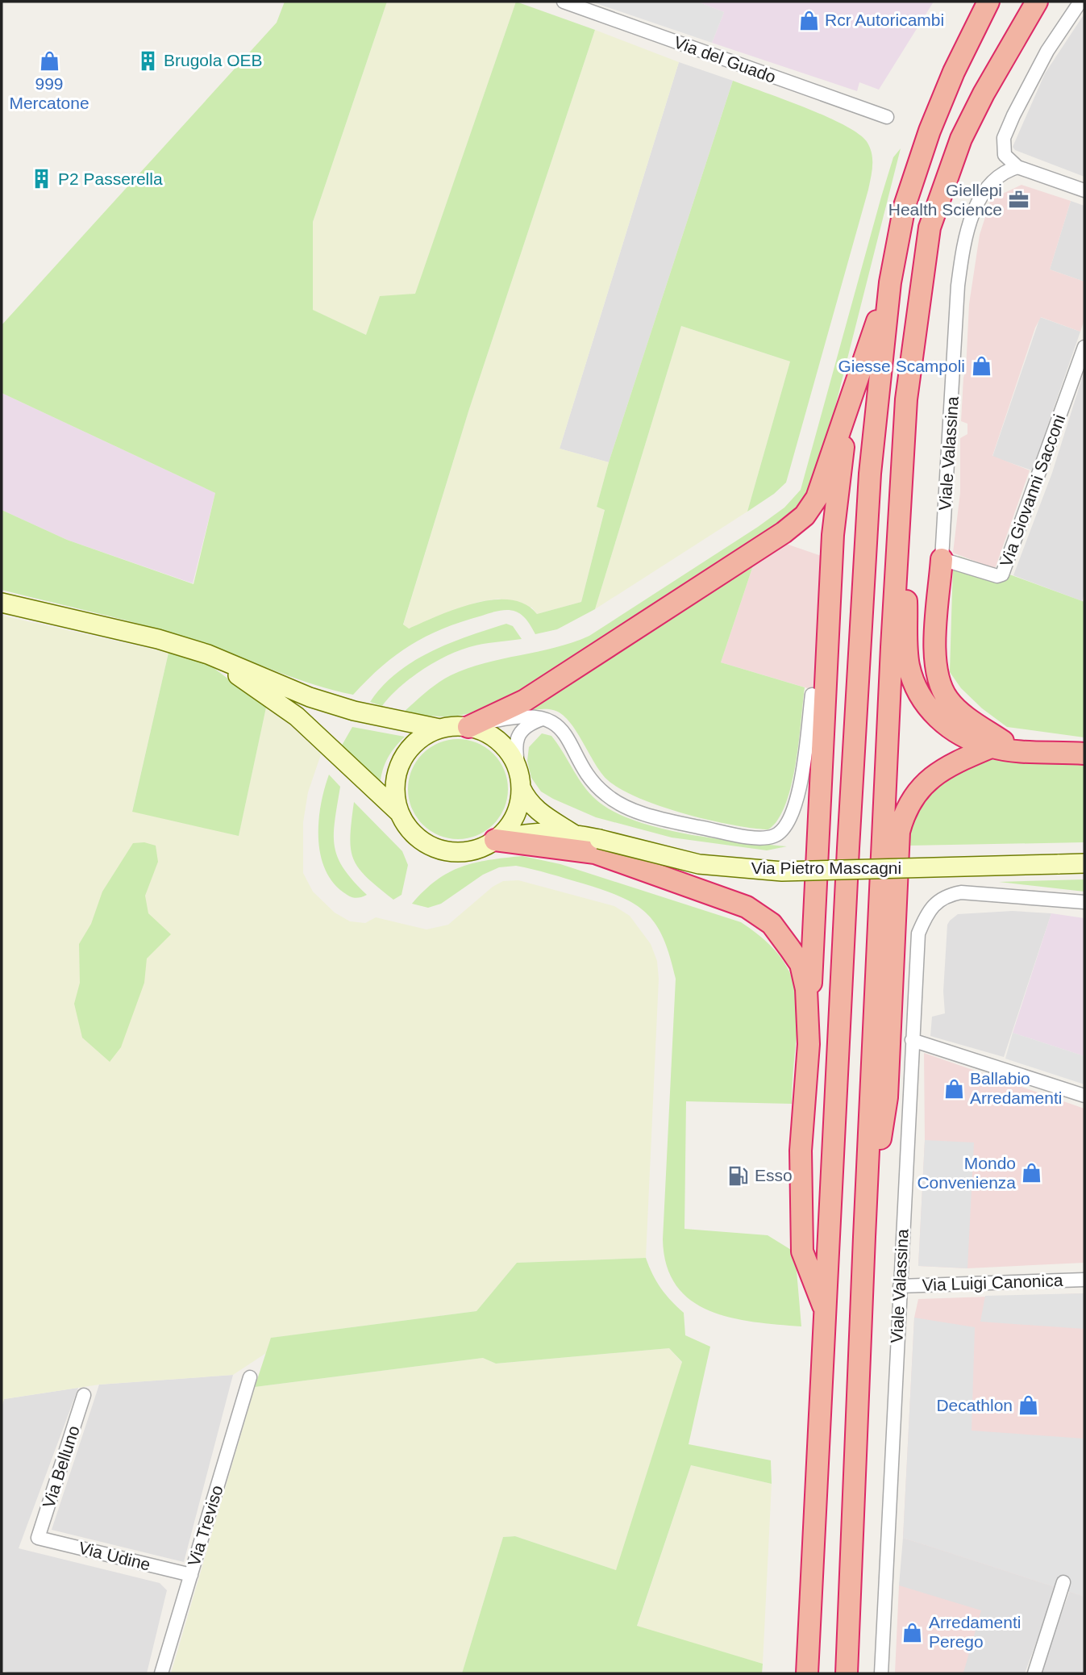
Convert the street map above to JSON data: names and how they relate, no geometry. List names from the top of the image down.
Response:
{
  "streets": {
    "main road": ["Via Pietro Mascagni"],
    "street": [
      "Via del Guado",
      "Viale Valassina",
      "Via Giovanni Sacconi",
      "Via Luigi Canonica",
      "Via Belluno",
      "Via Treviso",
      "Via Udine"
    ]
  },
  "crossings": [
    ["Viale Valassina", "Via Giovanni Sacconi"],
    ["Viale Valassina", "Via Luigi Canonica"],
    ["Via Belluno", "Via Udine"],
    ["Via Treviso", "Via Udine"]
  ],
  "places": {
    "shop": [
      "Rcr Autoricambi",
      "999 Mercatone",
      "Giesse Scampoli",
      "Ballabio Arredamenti",
      "Mondo Convenienza",
      "Decathlon",
      "Arredamenti Perego"
    ],
    "building": ["Brugola OEB", "P2 Passerella"],
    "office": ["Giellepi Health Science"],
    "fuel station": ["Esso"]
  }
}
